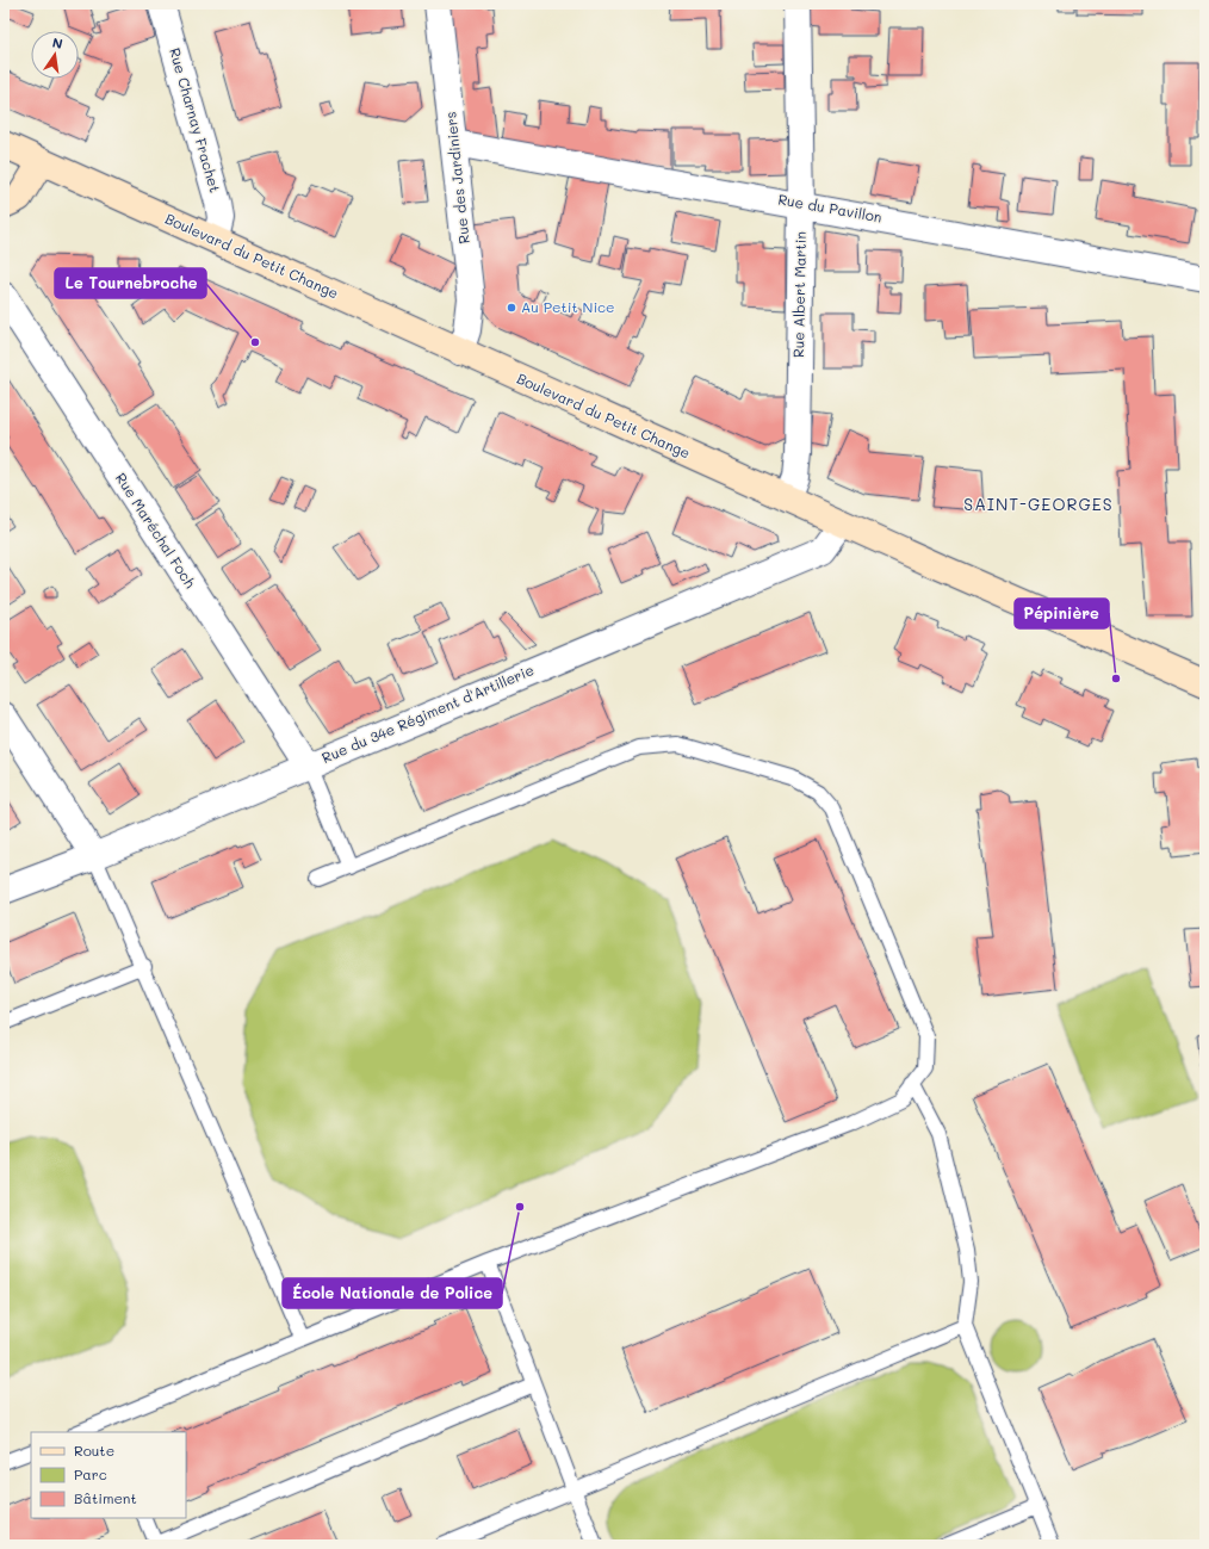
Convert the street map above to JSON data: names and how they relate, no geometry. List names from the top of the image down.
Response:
{
  "streets": {
    "main road": ["Boulevard du Petit Change"],
    "street": [
      "Rue Charnay Frachet",
      "Rue des Jardiniers",
      "Rue du Pavillon",
      "Rue Albert Martin",
      "Rue Maréchal Foch",
      "Rue du 34e Régiment d'Artillerie"
    ]
  },
  "crossings": [
    ["Rue Charnay Frachet", "Boulevard du Petit Change"],
    ["Rue des Jardiniers", "Rue du Pavillon"],
    ["Rue des Jardiniers", "Boulevard du Petit Change"],
    ["Rue du Pavillon", "Rue Albert Martin"],
    ["Boulevard du Petit Change", "Rue Albert Martin"],
    ["Boulevard du Petit Change", "Rue du 34e Régiment d'Artillerie"],
    ["Rue Maréchal Foch", "Rue du 34e Régiment d'Artillerie"]
  ],
  "districts": ["SAINT-GEORGES"],
  "places": [
    "Au Petit Nice",
    "Le Tournebroche",
    "Pépinière",
    "École Nationale de Police"
  ],
  "legend": ["Route", "Parc", "Bâtiment"],
  "north": "top"
}
